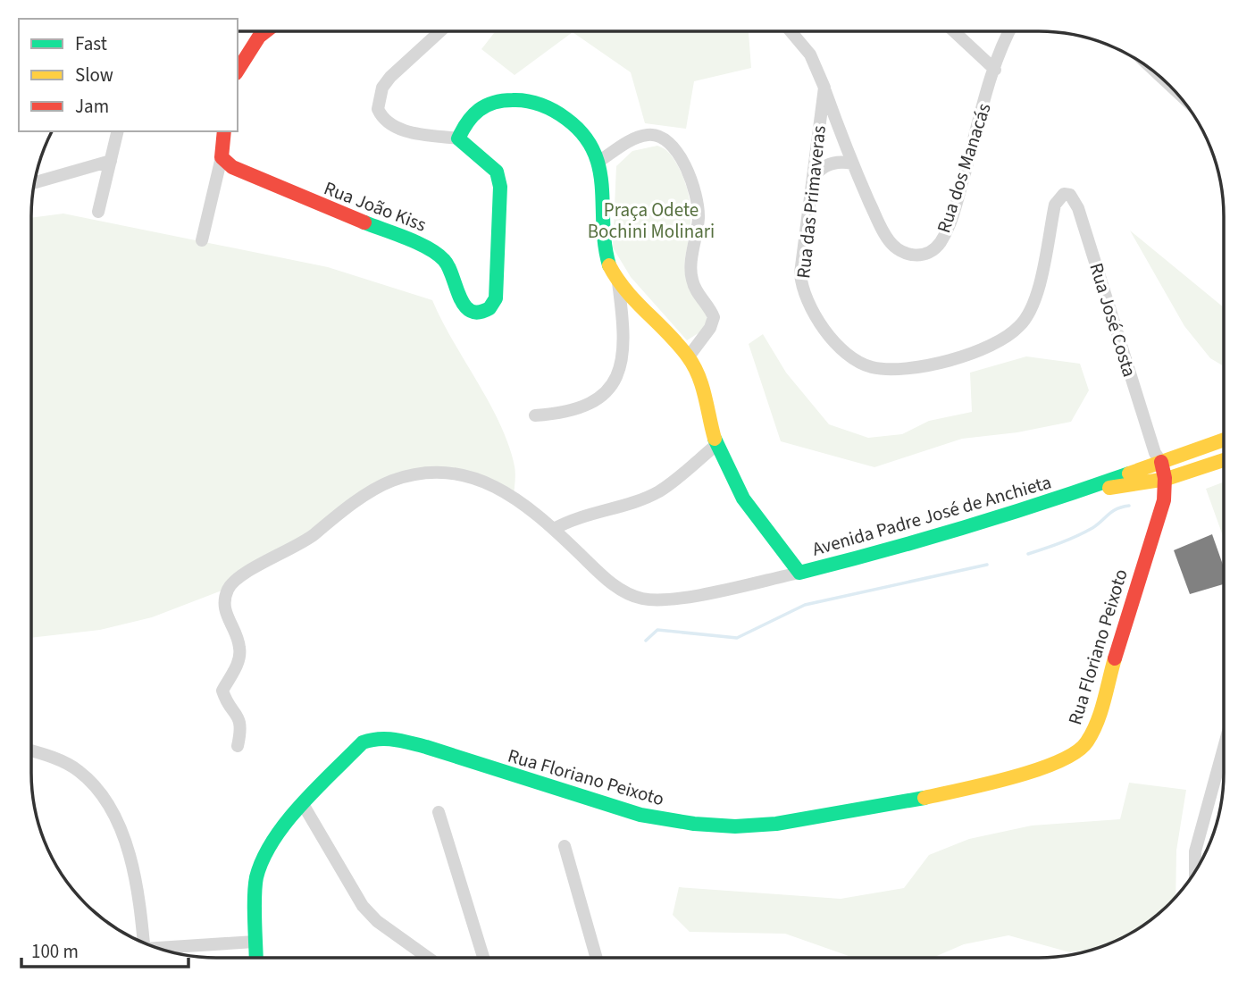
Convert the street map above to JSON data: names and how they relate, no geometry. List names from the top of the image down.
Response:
{
  "streets": {
    "street": [
      "Rua dos Manacás",
      "Rua das Primaveras",
      "Rua João Kiss",
      "Rua José Costa",
      "Avenida Padre José de Anchieta",
      "Rua Floriano Peixoto"
    ]
  },
  "crossings": [
    ["Rua dos Manacás", "Rua das Primaveras"],
    ["Rua das Primaveras", "Rua José Costa"],
    ["Rua José Costa", "Rua Floriano Peixoto"]
  ],
  "parks": ["Praça Odete Bochini Molinari"],
  "legend": ["Fast", "Slow", "Jam"],
  "scale_bar": "100 m"
}
